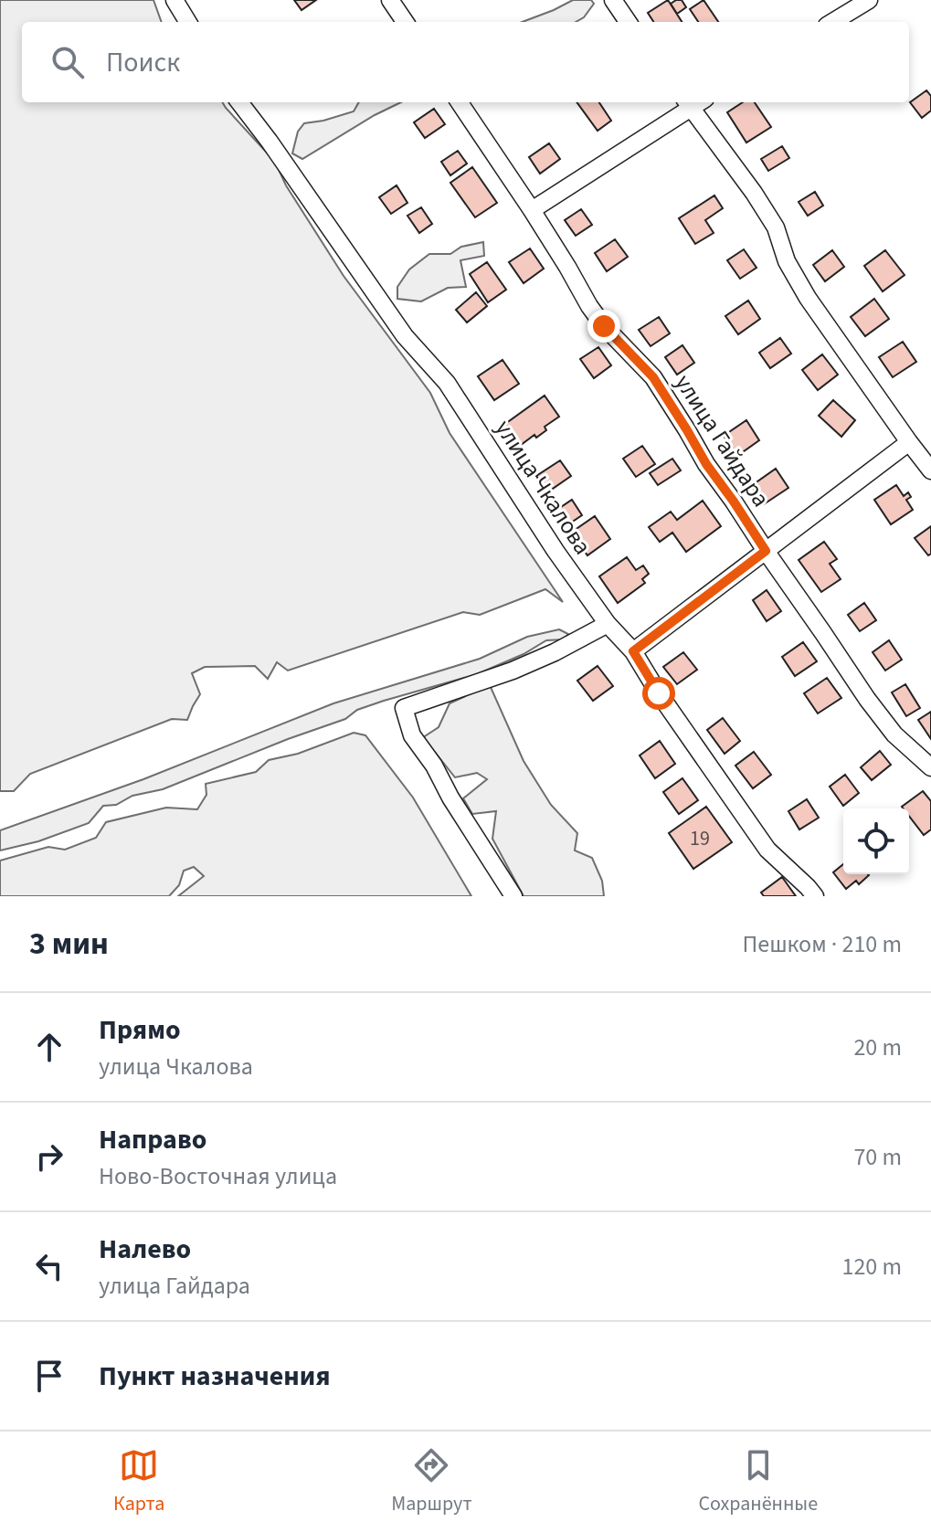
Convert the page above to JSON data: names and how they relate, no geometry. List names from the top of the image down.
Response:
{
  "streets": {
    "street": ["улица Гайдара", "улица Чкалова"]
  },
  "house_numbers": ["19"],
  "page": {
    "search": "Поиск",
    "heading": ["3 мин", "Пешком · 210 m"],
    "list": [
      ["Прямо", "улица Чкалова", "20 m"],
      ["Направо", "Ново-Восточная улица", "70 m"],
      ["Налево", "улица Гайдара", "120 m"],
      "Пункт назначения"
    ],
    "nav": ["Карта", "Маршрут", "Сохранённые"]
  }
}
